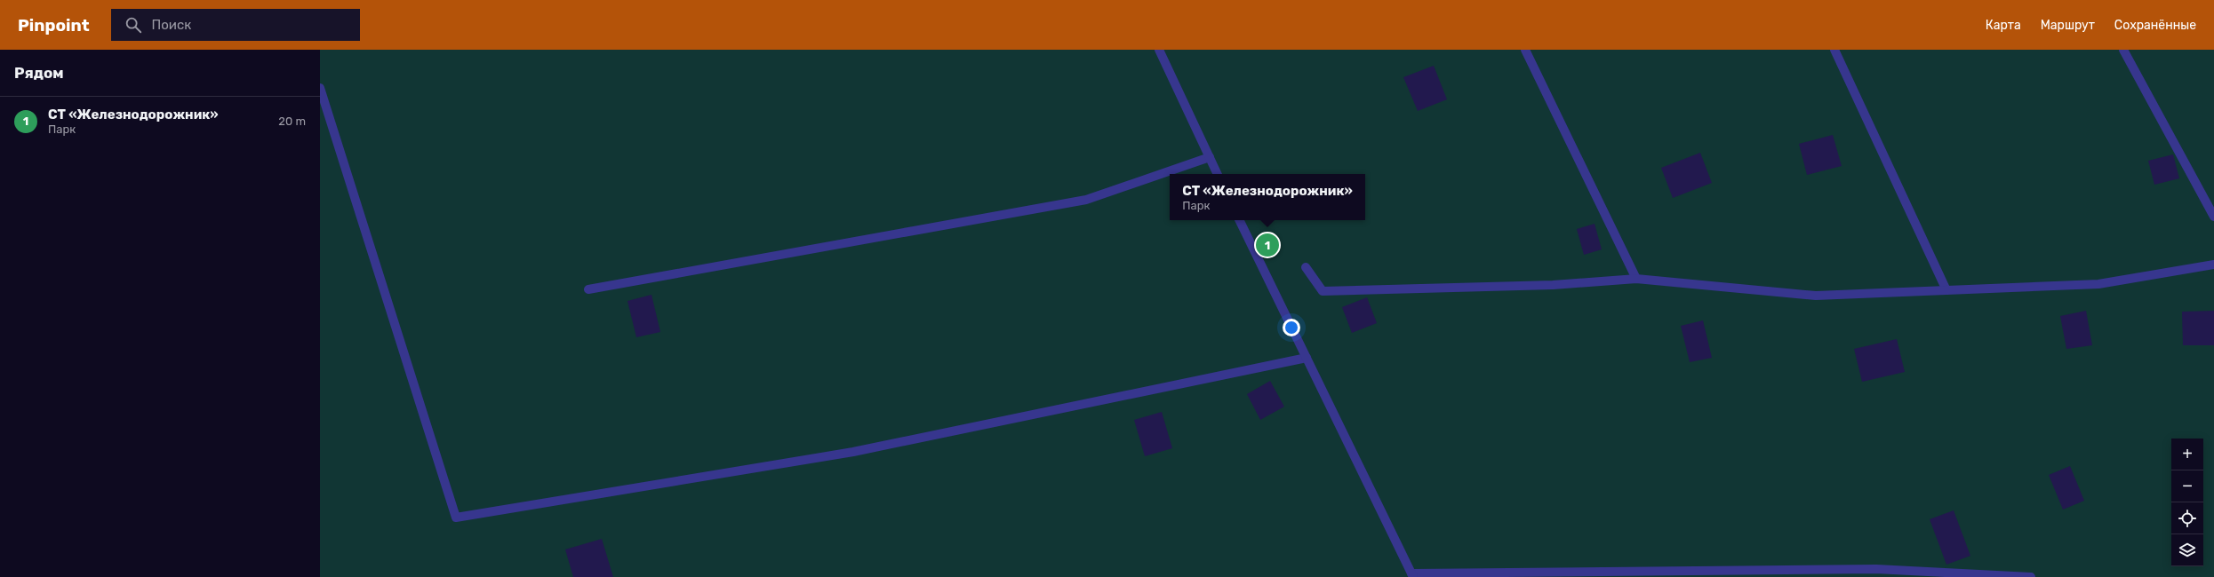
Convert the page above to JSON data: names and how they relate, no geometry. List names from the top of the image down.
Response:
{
  "page": {
    "header": "Pinpoint",
    "search": "Поиск",
    "nav": ["Карта", "Маршрут", "Сохранённые"],
    "heading": "Рядом",
    "list": [
      {
        "mark": "1",
        "name": "СТ «Железнодорожник»",
        "note": "Парк",
        "value": "20 m"
      }
    ],
    "popup": ["СТ «Железнодорожник»", "Парк"],
    "pins": "1",
    "map_buttons": ["+", "−"]
  }
}
